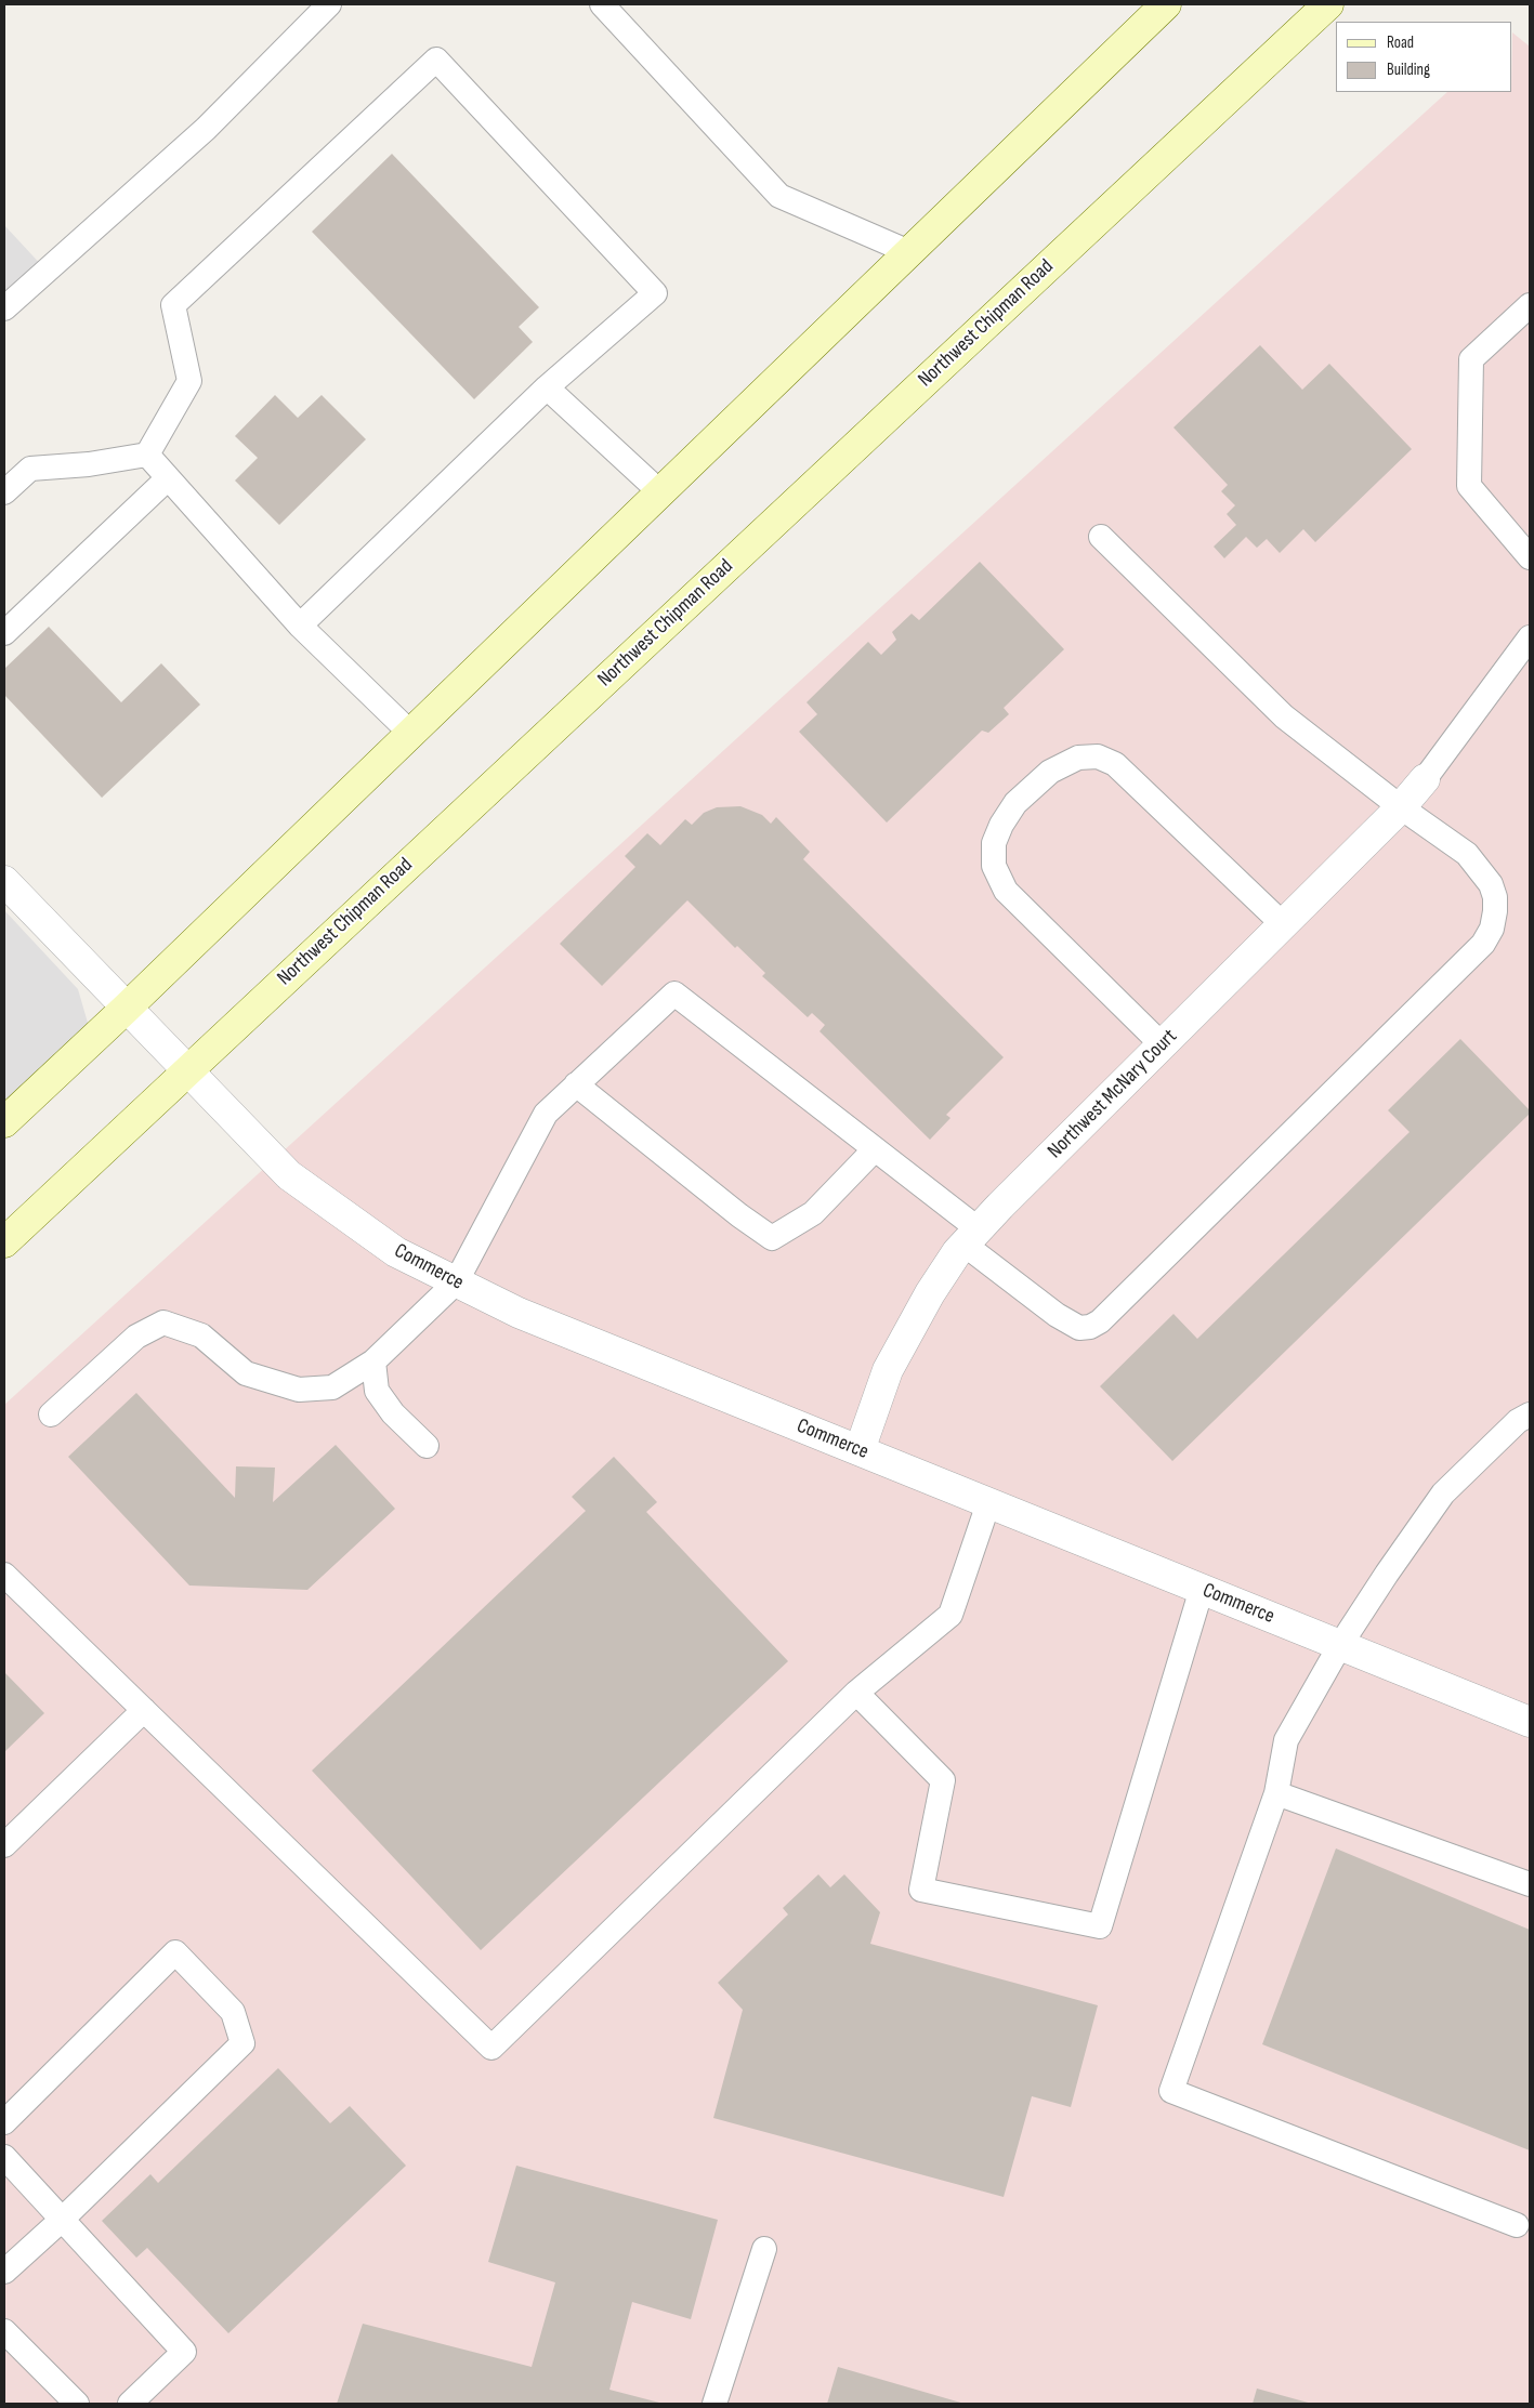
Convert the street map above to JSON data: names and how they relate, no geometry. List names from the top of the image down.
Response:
{
  "streets": {
    "main road": ["Northwest Chipman Road"],
    "street": ["Northwest McNary Court", "Commerce"]
  },
  "crossings": [
    ["Northwest Chipman Road", "Commerce"],
    ["Northwest McNary Court", "Commerce"]
  ],
  "legend": ["Road", "Building"]
}
